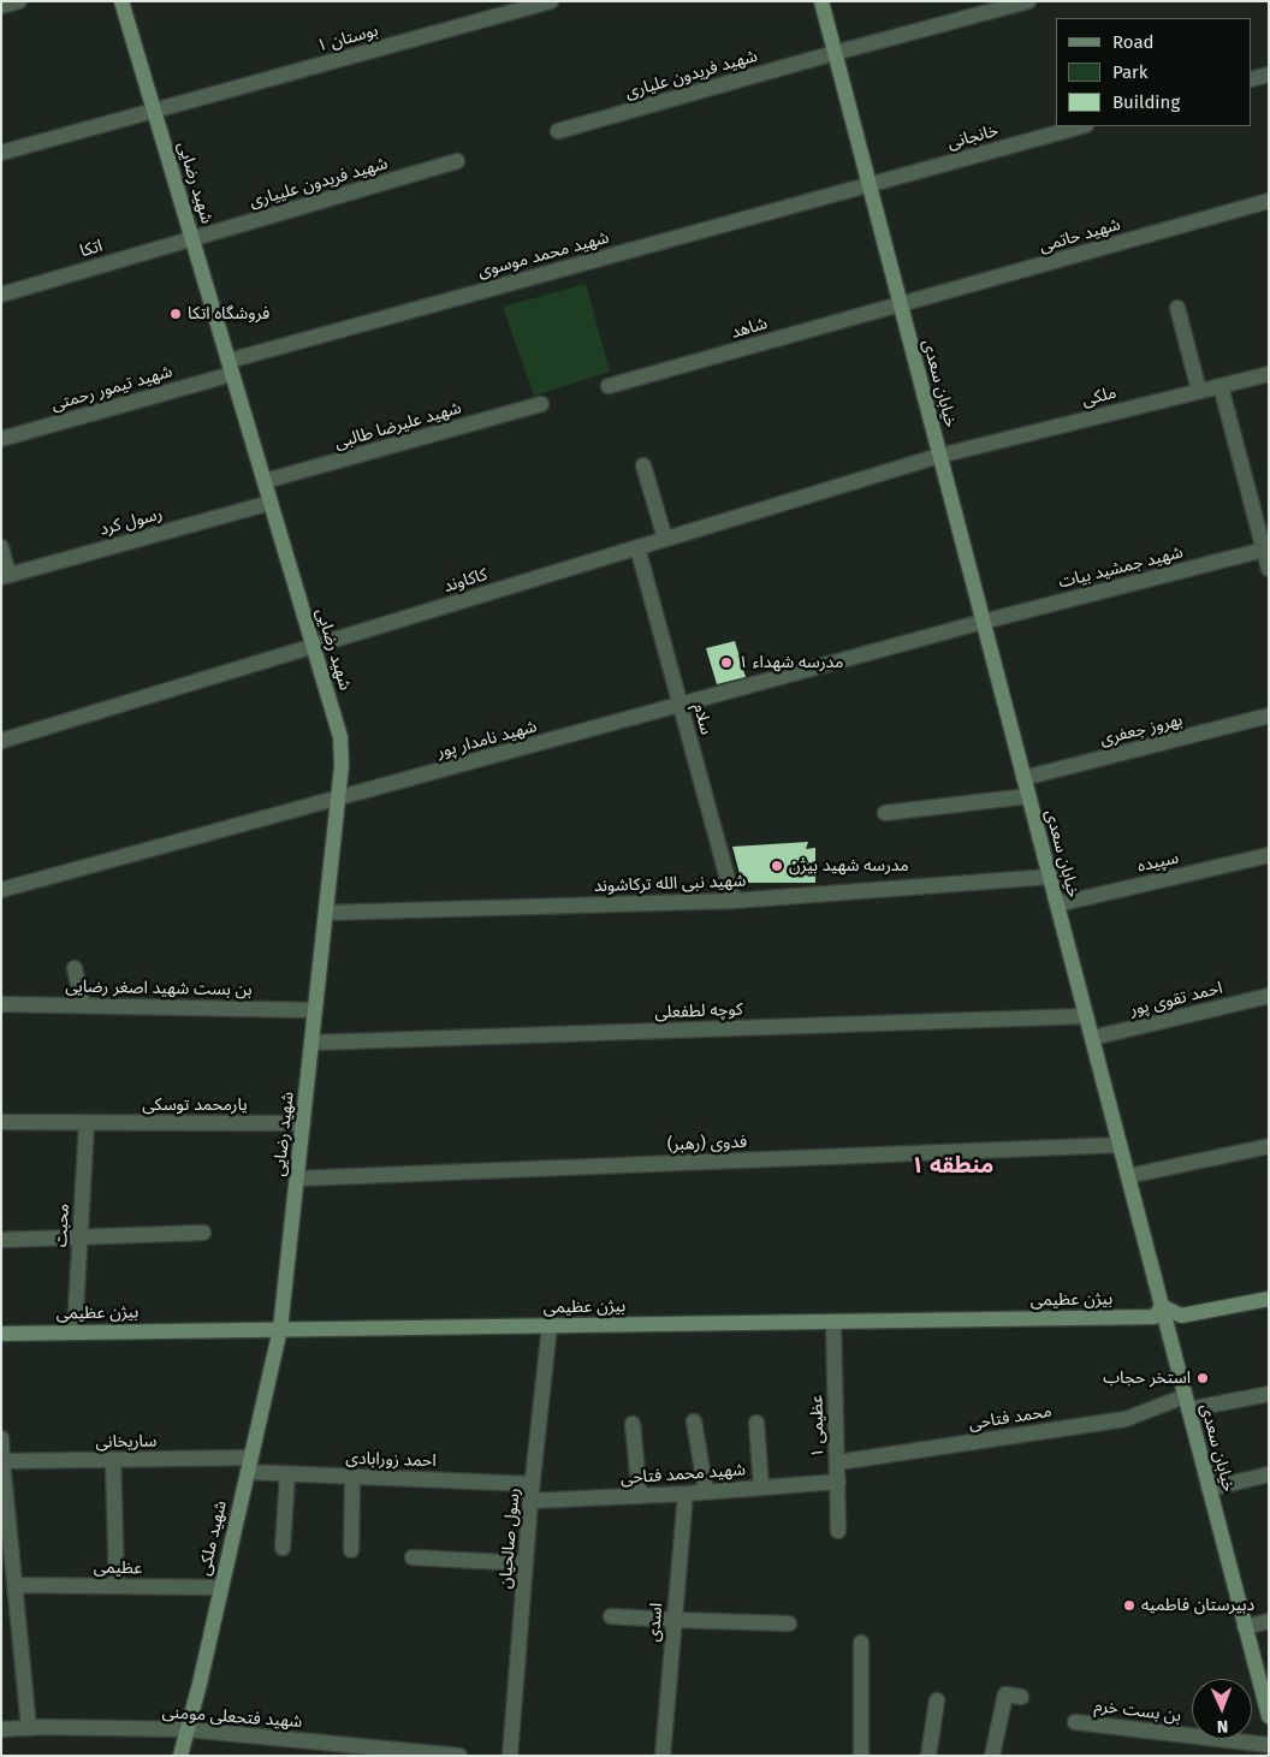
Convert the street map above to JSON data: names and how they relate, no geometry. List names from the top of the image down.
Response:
{
  "streets": {
    "main road": [
      "شهید رضایی",
      "خیابان سعدی",
      "بیژن عظیمی",
      "شهید ملکی"
    ],
    "street": [
      "بوستان ۱",
      "شهید فریدون علیاری",
      "خانجانی",
      "شهید فریدون علییاری",
      "شهید حاتمی",
      "اتکا",
      "شهید محمد موسوی",
      "شاهد",
      "شهید تیمور رحمتی",
      "ملکی",
      "شهید علیرضا طالبی",
      "رسول کرد",
      "شهید جمشید بیات",
      "کاکاوند",
      "سلام",
      "بهروز جعفری",
      "شهید نامدار پور",
      "سپیده",
      "شهید نبی الله ترکاشوند",
      "بن بست شهید اصغر رضایی",
      "احمد تقوی پور",
      "کوچه لطفعلی",
      "یارمحمد توسکی",
      "فدوی (رهبر)",
      "محبت",
      "محمد فتاحی",
      "عظیمی ۱",
      "ساریخانی",
      "احمد زورابادی",
      "شهید محمد فتاحی",
      "رسول صالحیان",
      "عظیمی",
      "اسدی",
      "بن بست خرم",
      "شهید فتحعلی مومنی"
    ]
  },
  "crossings": [
    ["بوستان ۱", "شهید رضایی"],
    ["شهید فریدون علیاری", "خیابان سعدی"],
    ["خانجانی", "شهید محمد موسوی"],
    ["خانجانی", "خیابان سعدی"],
    ["شهید رضایی", "شهید فریدون علییاری"],
    ["شهید رضایی", "اتکا"],
    ["شهید رضایی", "شهید محمد موسوی"],
    ["شهید رضایی", "شهید تیمور رحمتی"],
    ["شهید رضایی", "شهید علیرضا طالبی"],
    ["شهید رضایی", "رسول کرد"],
    ["شهید رضایی", "کاکاوند"],
    ["شهید رضایی", "شهید نامدار پور"],
    ["شهید رضایی", "شهید نبی الله ترکاشوند"],
    ["شهید رضایی", "بن بست شهید اصغر رضایی"],
    ["شهید رضایی", "کوچه لطفعلی"],
    ["شهید رضایی", "یارمحمد توسکی"],
    ["شهید رضایی", "فدوی (رهبر)"],
    ["شهید رضایی", "بیژن عظیمی"],
    ["شهید رضایی", "شهید ملکی"],
    ["شهید فریدون علییاری", "اتکا"],
    ["شهید حاتمی", "شاهد"],
    ["شهید حاتمی", "خیابان سعدی"],
    ["شهید محمد موسوی", "خیابان سعدی"],
    ["شهید محمد موسوی", "شهید تیمور رحمتی"],
    ["شاهد", "خیابان سعدی"],
    ["خیابان سعدی", "ملکی"],
    ["خیابان سعدی", "شهید جمشید بیات"],
    ["خیابان سعدی", "کاکاوند"],
    ["خیابان سعدی", "بهروز جعفری"],
    ["خیابان سعدی", "شهید نامدار پور"],
    ["خیابان سعدی", "سپیده"],
    ["خیابان سعدی", "شهید نبی الله ترکاشوند"],
    ["خیابان سعدی", "احمد تقوی پور"],
    ["خیابان سعدی", "کوچه لطفعلی"],
    ["خیابان سعدی", "فدوی (رهبر)"],
    ["خیابان سعدی", "بیژن عظیمی"],
    ["خیابان سعدی", "محمد فتاحی"],
    ["ملکی", "کاکاوند"],
    ["شهید جمشید بیات", "شهید نامدار پور"],
    ["کاکاوند", "سلام"],
    ["سلام", "شهید نامدار پور"],
    ["سلام", "شهید نبی الله ترکاشوند"],
    ["یارمحمد توسکی", "محبت"],
    ["محبت", "بیژن عظیمی"],
    ["بیژن عظیمی", "عظیمی ۱"],
    ["بیژن عظیمی", "شهید ملکی"],
    ["بیژن عظیمی", "رسول صالحیان"],
    ["محمد فتاحی", "عظیمی ۱"],
    ["عظیمی ۱", "شهید محمد فتاحی"],
    ["ساریخانی", "احمد زورابادی"],
    ["ساریخانی", "شهید ملکی"],
    ["احمد زورابادی", "شهید ملکی"],
    ["احمد زورابادی", "رسول صالحیان"],
    ["شهید محمد فتاحی", "رسول صالحیان"],
    ["شهید محمد فتاحی", "اسدی"],
    ["شهید ملکی", "عظیمی"],
    ["شهید ملکی", "شهید فتحعلی مومنی"]
  ],
  "districts": ["منطقه ۱"],
  "places": [
    "فروشگاه اتکا",
    "مدرسه شهداء ۱",
    "مدرسه شهید بیژن",
    "استخر حجاب",
    "دبیرستان فاطمیه"
  ],
  "legend": ["Road", "Park", "Building"],
  "north": "bottom"
}
